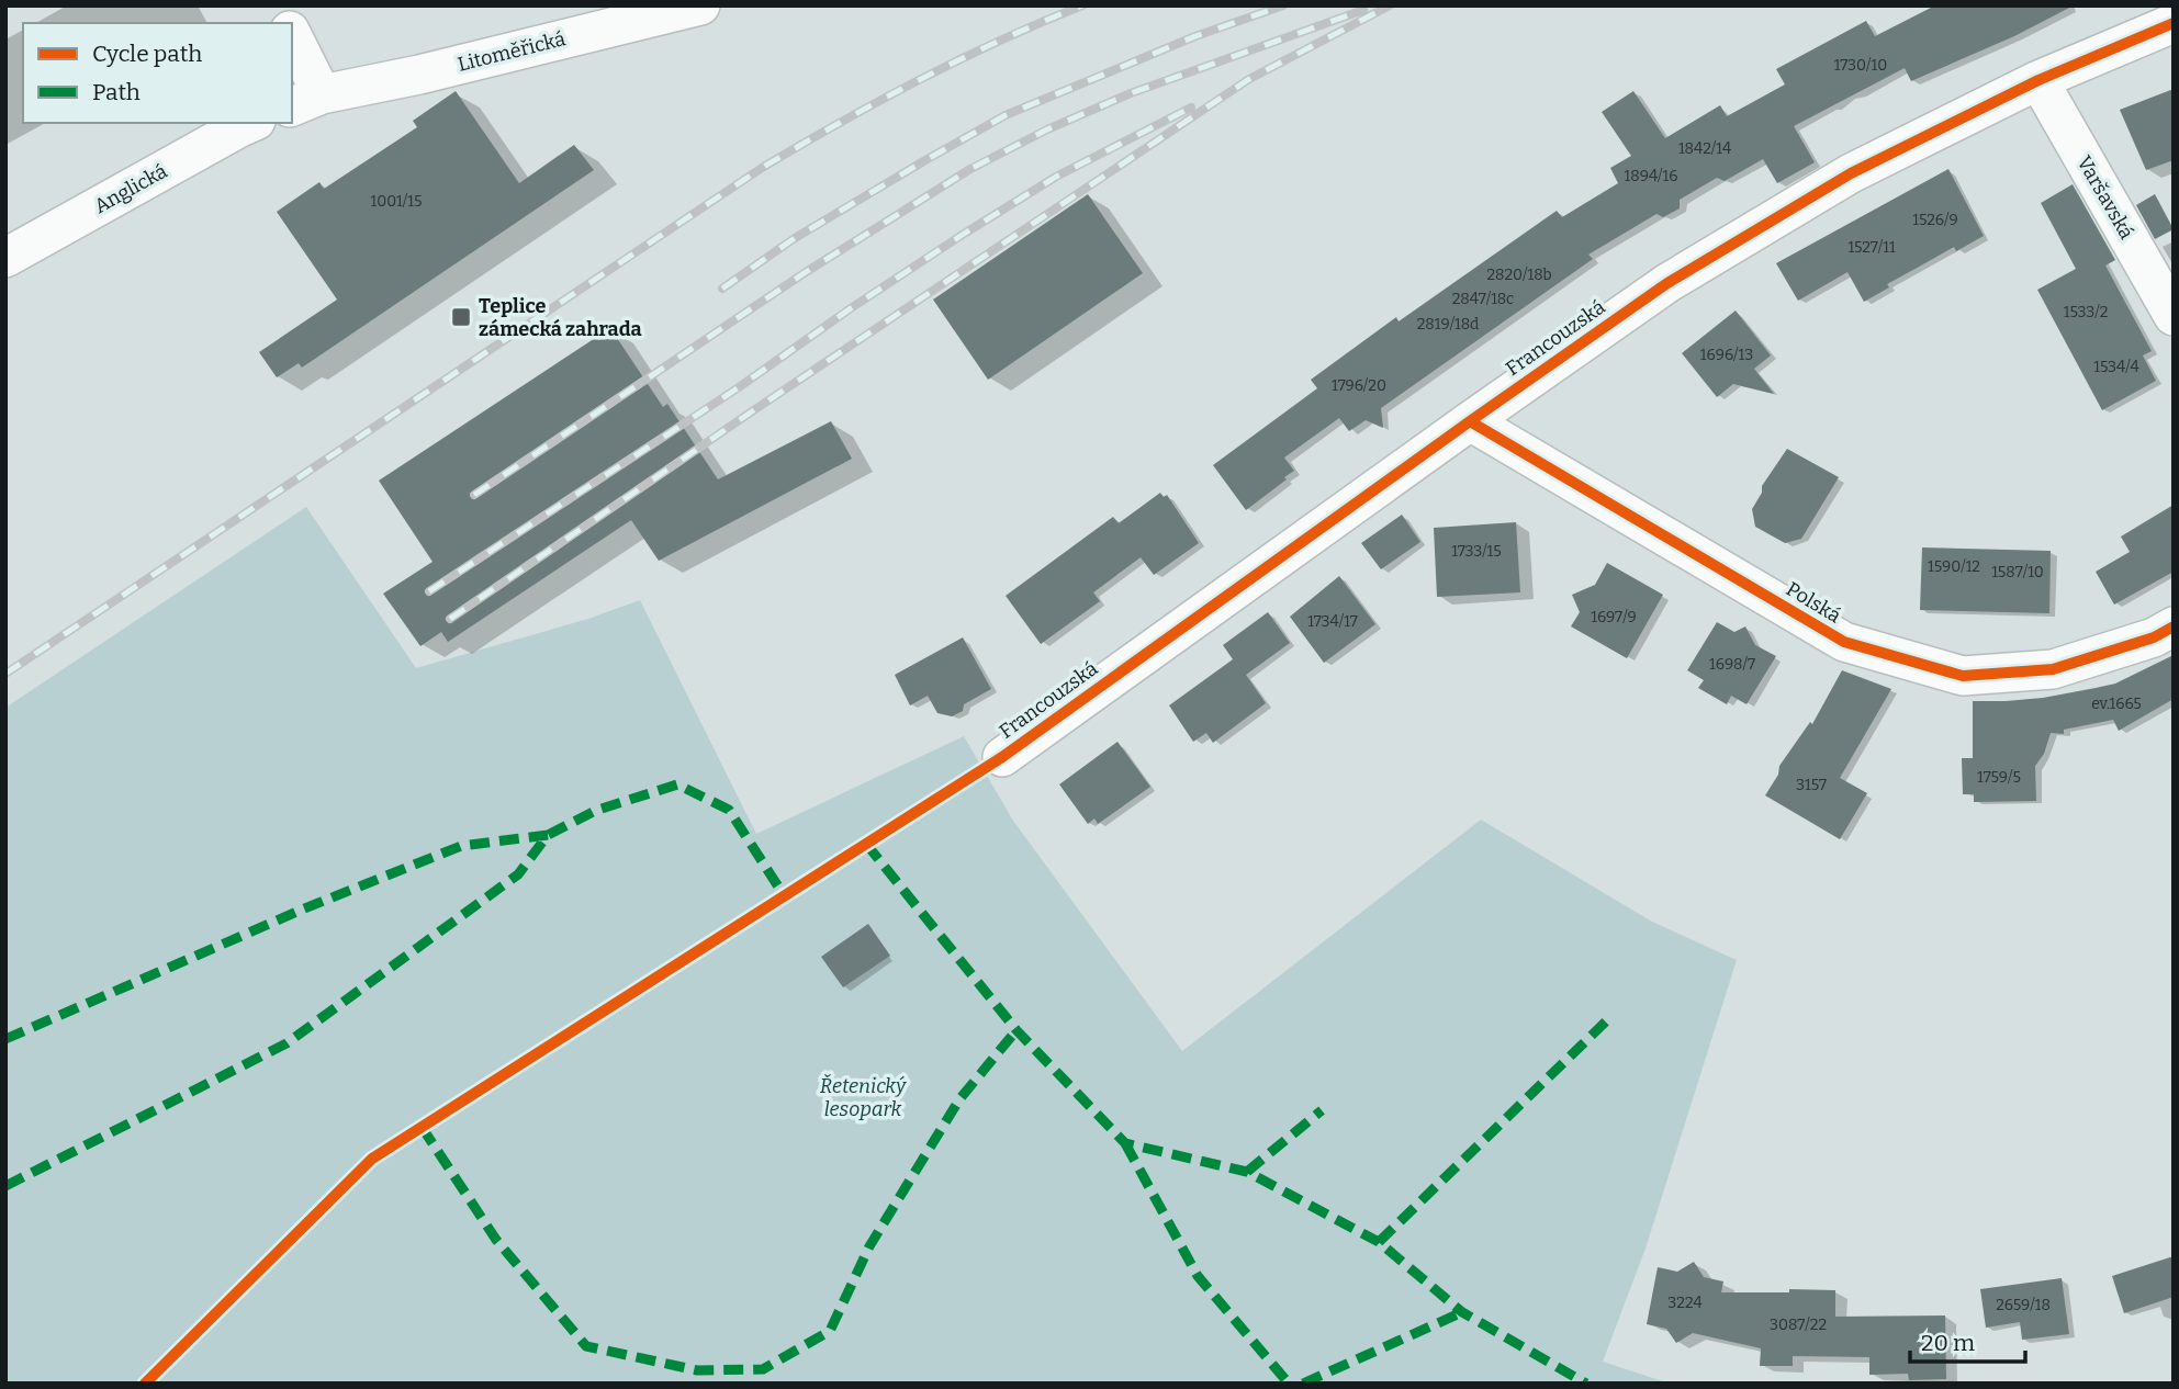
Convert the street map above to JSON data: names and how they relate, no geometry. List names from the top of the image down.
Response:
{
  "streets": {
    "street": [
      "Litoměřická",
      "Anglická",
      "Varšavská",
      "Francouzská",
      "Polská"
    ]
  },
  "crossings": [
    ["Varšavská", "Francouzská"],
    ["Francouzská", "Polská"]
  ],
  "parks": ["Řetenický lesopark"],
  "places": {
    "transit": ["Teplice zámecká zahrada"]
  },
  "house_numbers": [
    "1730/10",
    "1842/14",
    "1894/16",
    "1001/15",
    "1526/9",
    "1527/11",
    "2820/18b",
    "2847/18c",
    "1533/2",
    "2819/18d",
    "1696/13",
    "1534/4",
    "1796/20",
    "1733/15",
    "1590/12",
    "1587/10",
    "1697/9",
    "1734/17",
    "1698/7",
    "ev.1665",
    "1759/5",
    "3157",
    "3224",
    "2659/18",
    "3087/22"
  ],
  "legend": ["Cycle path", "Path"],
  "scale_bar": "20 m"
}
